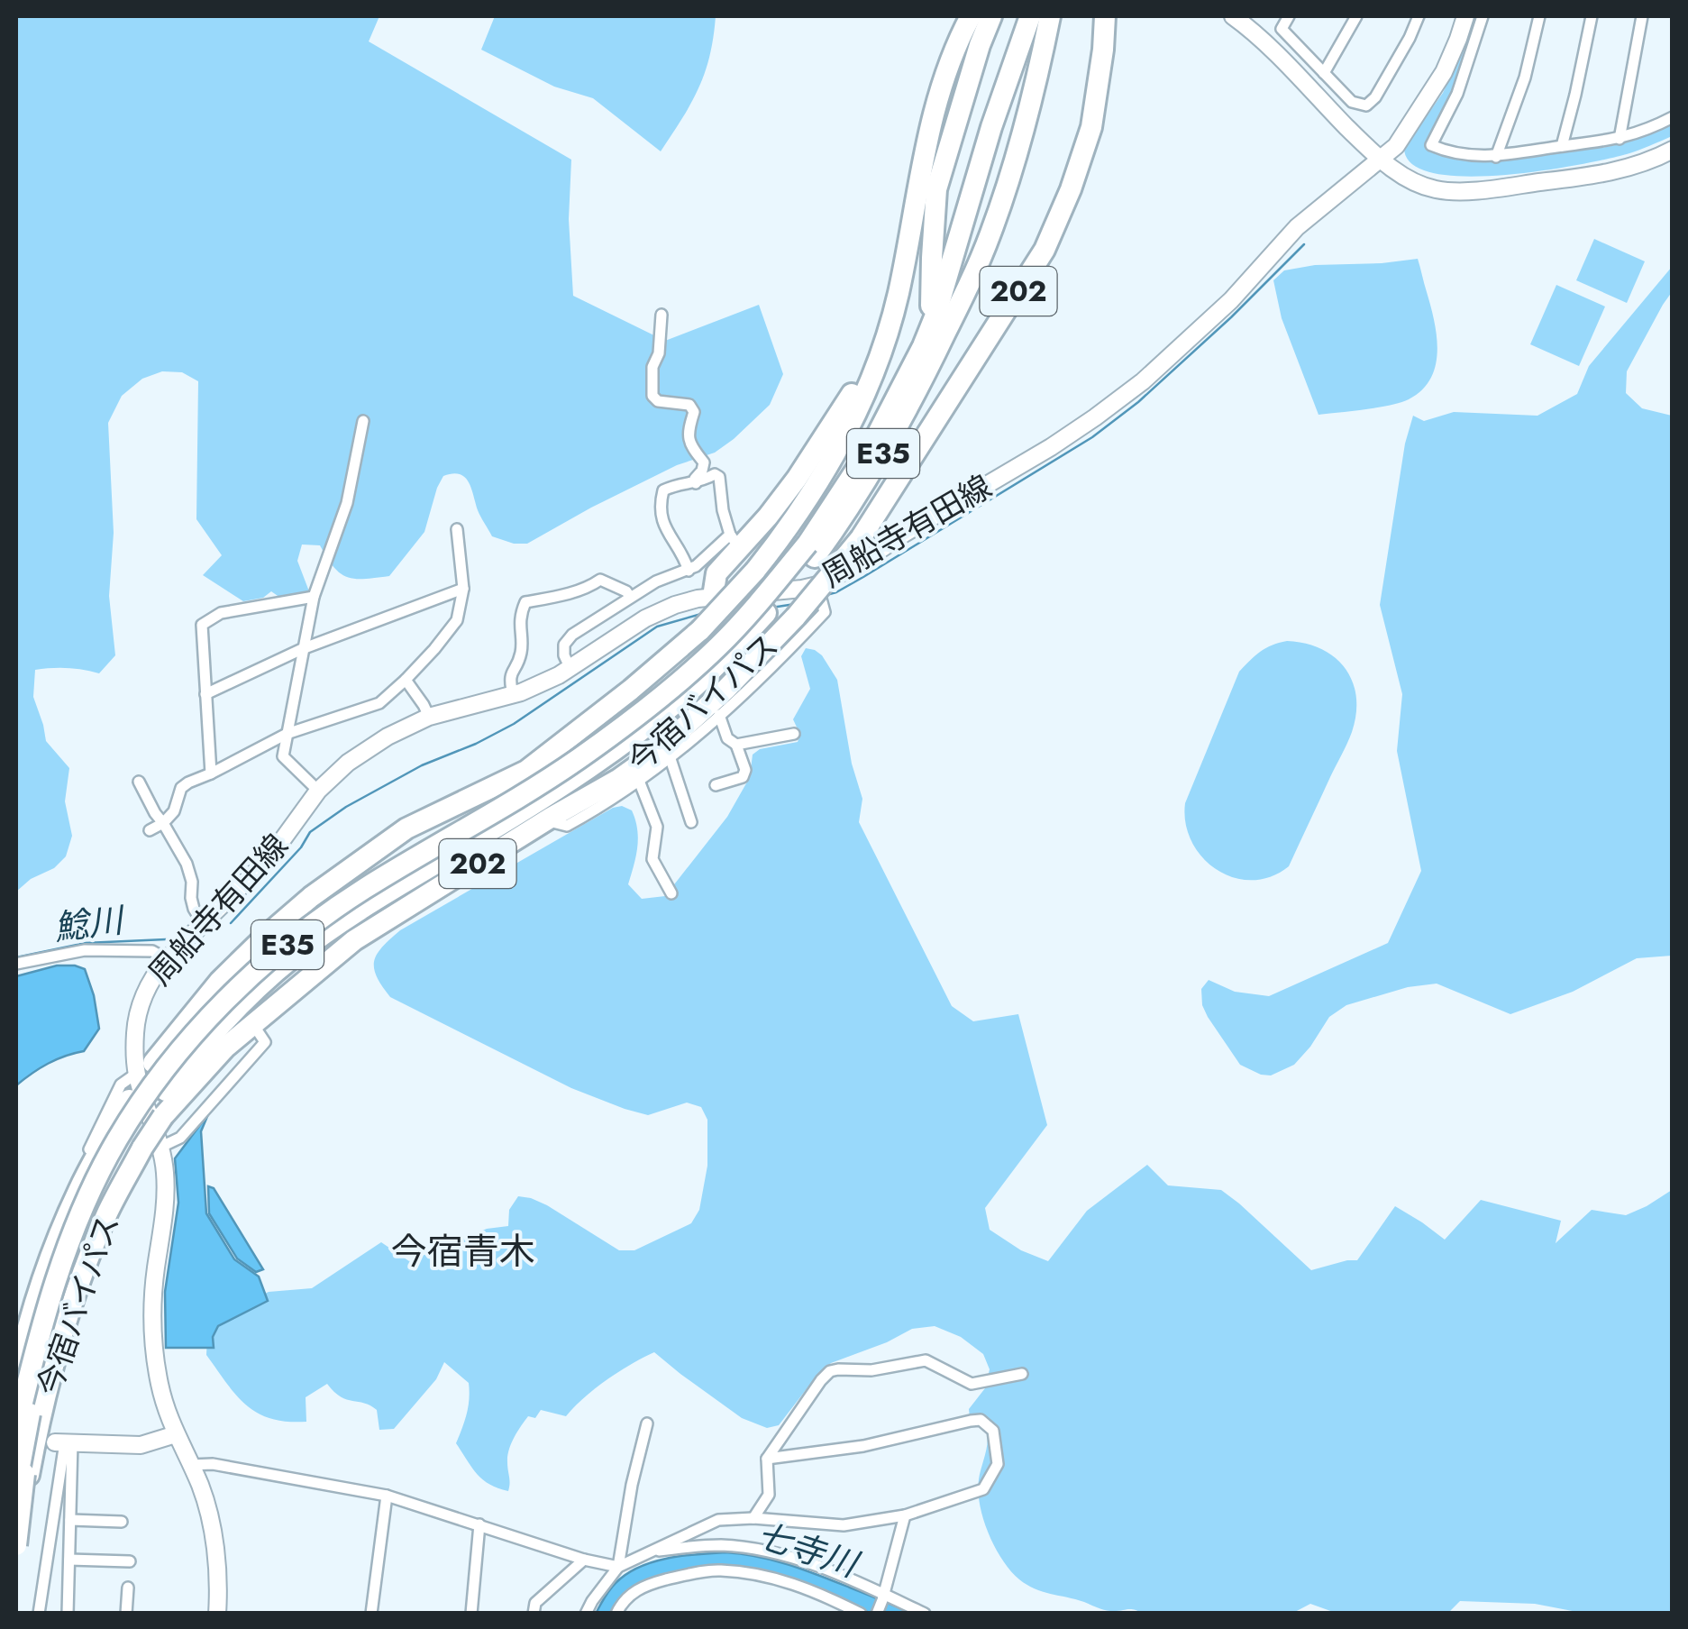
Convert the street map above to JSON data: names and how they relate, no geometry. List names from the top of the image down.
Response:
{
  "streets": {
    "highway": ["202", "E35", "今宿バイパス"],
    "main road": ["周船寺有田線"]
  },
  "crossings": [
    ["周船寺有田線", "今宿バイパス"]
  ],
  "districts": ["今宿青木"],
  "water": ["鯰川", "七寺川"]
}
